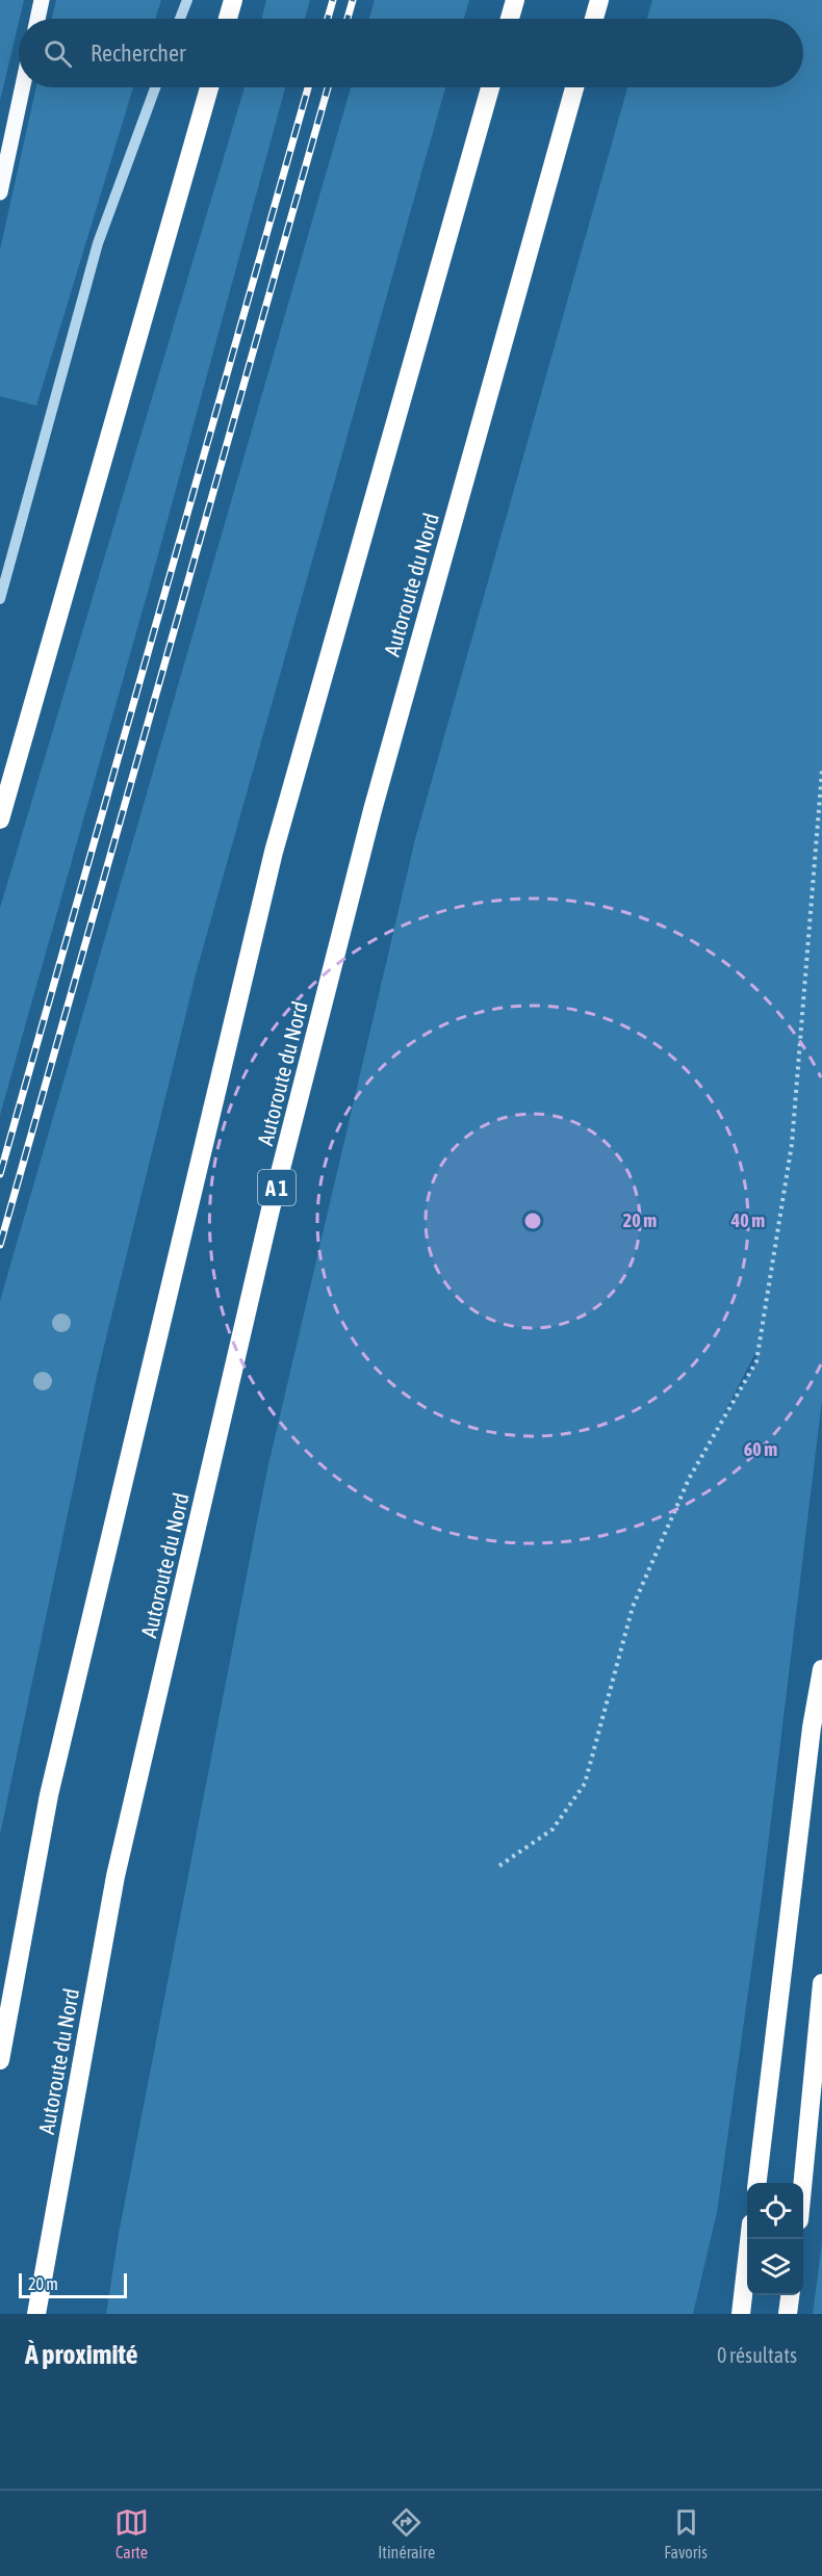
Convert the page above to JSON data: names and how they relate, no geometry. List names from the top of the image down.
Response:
{
  "streets": {
    "highway": ["Autoroute du Nord", "A 1"]
  },
  "scale_bar": "20 m",
  "page": {
    "search": "Rechercher",
    "scale": "20 m",
    "heading": ["À proximité", "0 résultats"],
    "nav": ["Carte", "Itinéraire", "Favoris"]
  },
  "rings": ["20 m", "40 m", "60 m"]
}
